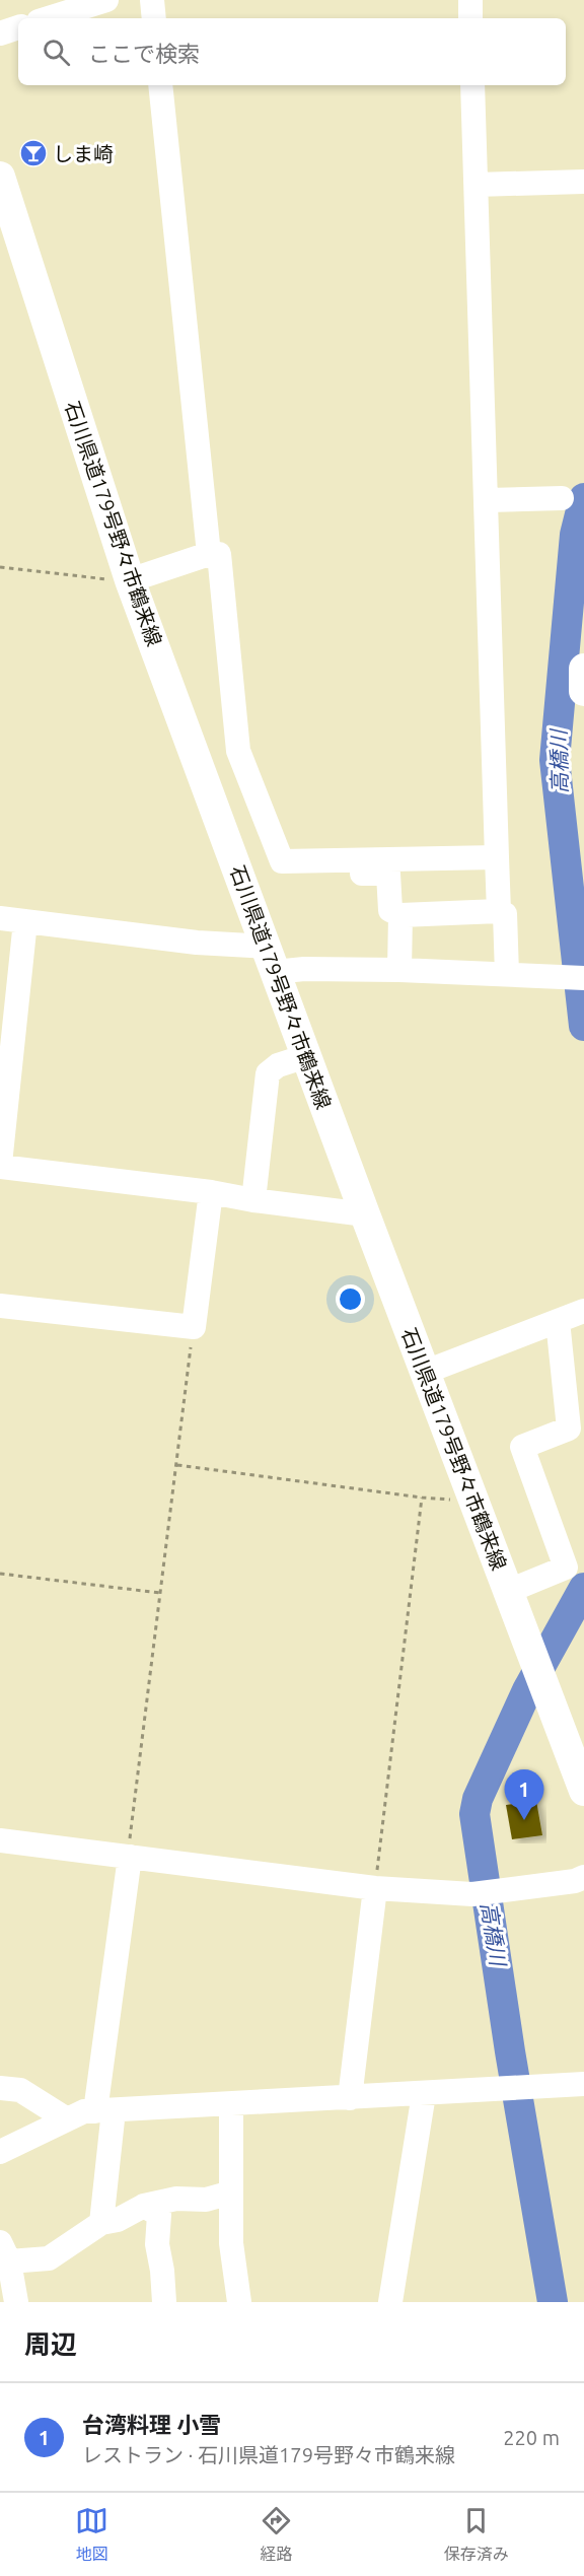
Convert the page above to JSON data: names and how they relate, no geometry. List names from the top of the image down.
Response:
{
  "streets": {
    "main road": ["石川県道179号野々市鶴来線"]
  },
  "water": ["高橋川"],
  "places": {
    "bar": ["しま崎"]
  },
  "page": {
    "search": "ここで検索",
    "pins": "1",
    "heading": "周辺",
    "list": [
      {
        "mark": "1",
        "name": "台湾料理 小雪",
        "note": "レストラン · 石川県道179号野々市鶴来線",
        "value": "220 m"
      }
    ],
    "nav": ["地図", "経路", "保存済み"]
  }
}
